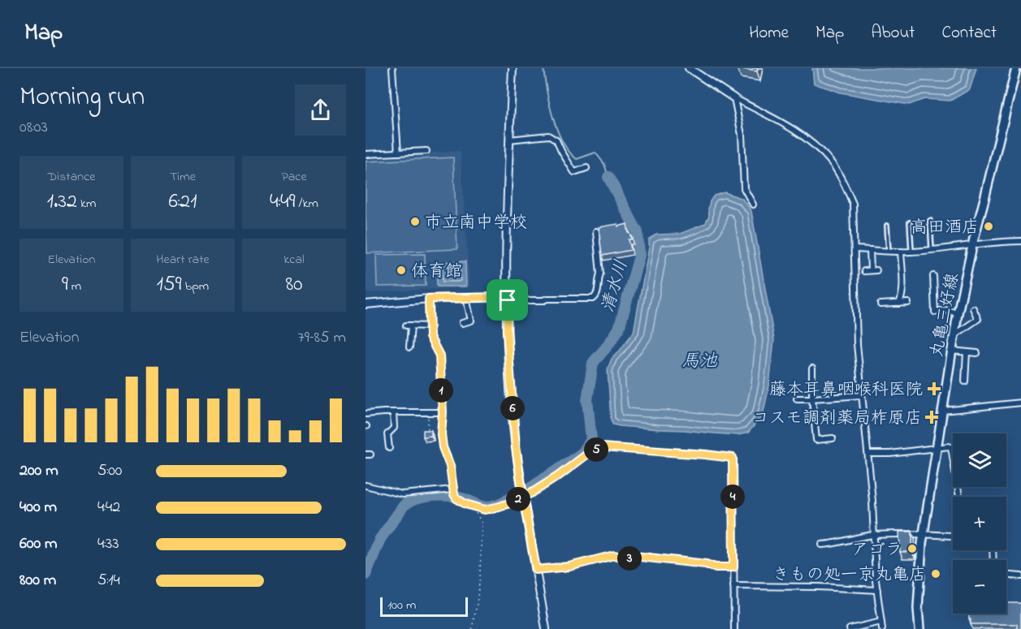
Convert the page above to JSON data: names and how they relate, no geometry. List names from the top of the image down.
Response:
{
  "streets": {
    "main road": ["丸亀三好線"]
  },
  "water": ["清水川", "馬池"],
  "places": {
    "other": [
      "市立南中学校",
      "高田酒店",
      "体育館",
      "アゴラ",
      "きもの処一京丸亀店"
    ],
    "health": ["藤本耳鼻咽喉科医院", "コスモ調剤薬局柞原店"]
  },
  "scale_bar": "100 m",
  "page": {
    "header": "Map",
    "nav": [
      "Home",
      "Map",
      "About",
      "Contact"
    ],
    "heading": ["Morning run", "08:03"],
    "stats": [
      ["Distance", "1.32 km"],
      ["Time", "6:21"],
      ["Pace", "4:49 /km"],
      ["Elevation", "9 m"],
      ["Heart rate", "159 bpm"],
      ["kcal", "80"]
    ],
    "chart": ["Elevation", "79–85 m"],
    "pins": [
      "1",
      "6",
      "5",
      "4",
      "2",
      "3"
    ],
    "map_buttons": ["+", "−"],
    "list": [
      {
        "name": "200 m",
        "note": "5:00"
      },
      {
        "name": "400 m",
        "note": "4:42"
      },
      {
        "name": "600 m",
        "note": "4:33"
      },
      {
        "name": "800 m",
        "note": "5:14"
      }
    ],
    "scale": "100 m"
  }
}
